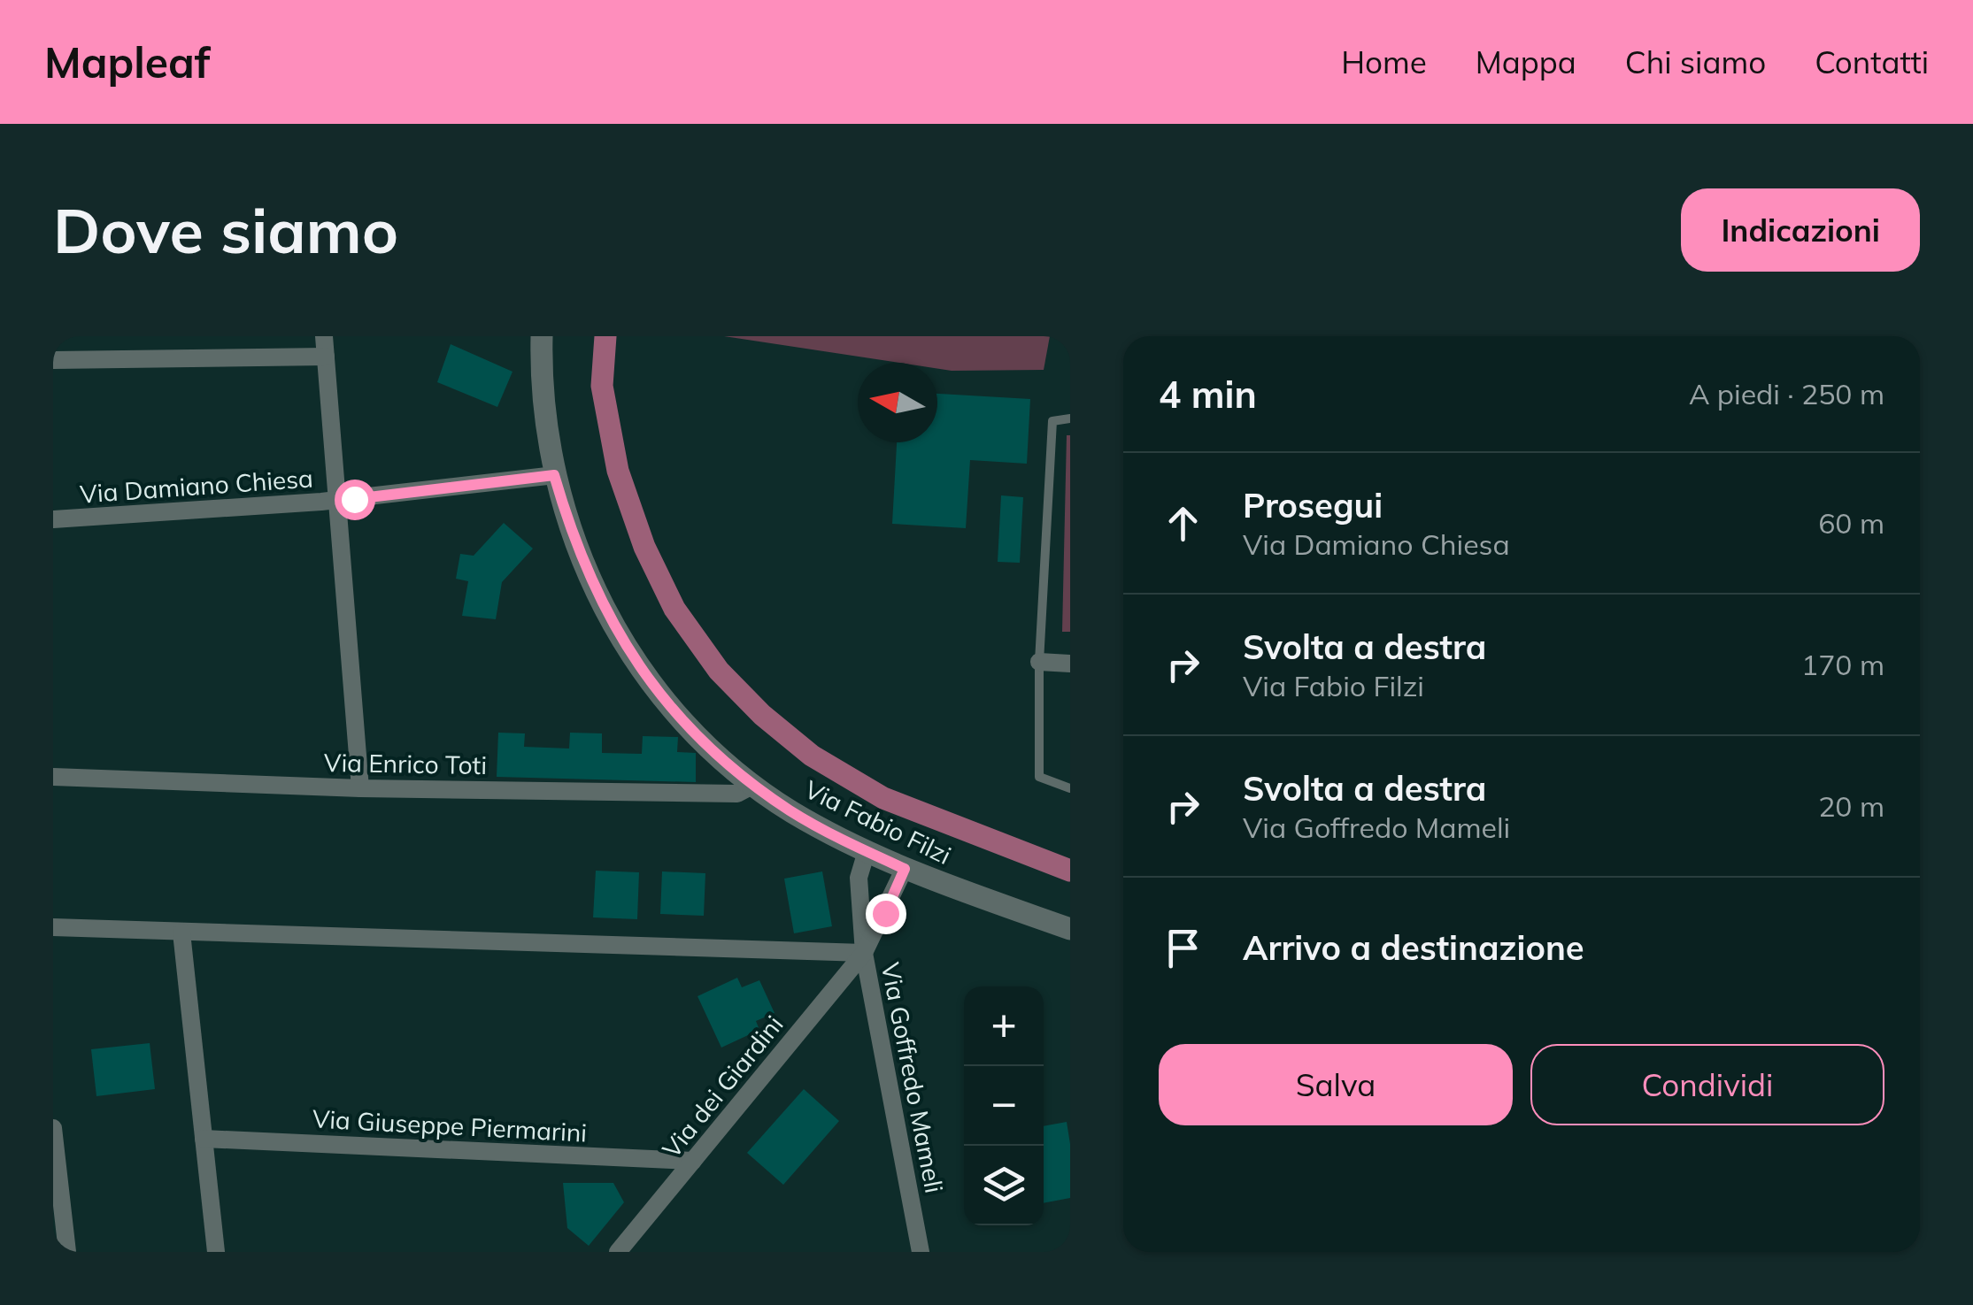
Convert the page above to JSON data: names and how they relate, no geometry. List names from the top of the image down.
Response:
{
  "streets": {
    "street": [
      "Via Damiano Chiesa",
      "Via Enrico Toti",
      "Via Fabio Filzi",
      "Via Goffredo Mameli",
      "Via dei Giardini",
      "Via Giuseppe Piermarini"
    ]
  },
  "crossings": [
    ["Via Damiano Chiesa", "Via Fabio Filzi"],
    ["Via Enrico Toti", "Via Fabio Filzi"],
    ["Via Fabio Filzi", "Via Goffredo Mameli"],
    ["Via Goffredo Mameli", "Via dei Giardini"],
    ["Via dei Giardini", "Via Giuseppe Piermarini"]
  ],
  "north": "left",
  "page": {
    "header": "Mapleaf",
    "nav": [
      "Home",
      "Mappa",
      "Chi siamo",
      "Contatti"
    ],
    "buttons": [
      "Indicazioni",
      ["Salva", "Condividi"]
    ],
    "title": "Dove siamo",
    "heading": ["4 min", "A piedi · 250 m"],
    "list": [
      ["Prosegui", "Via Damiano Chiesa", "60 m"],
      ["Svolta a destra", "Via Fabio Filzi", "170 m"],
      ["Svolta a destra", "Via Goffredo Mameli", "20 m"],
      "Arrivo a destinazione"
    ],
    "map_buttons": ["+", "−"]
  }
}
